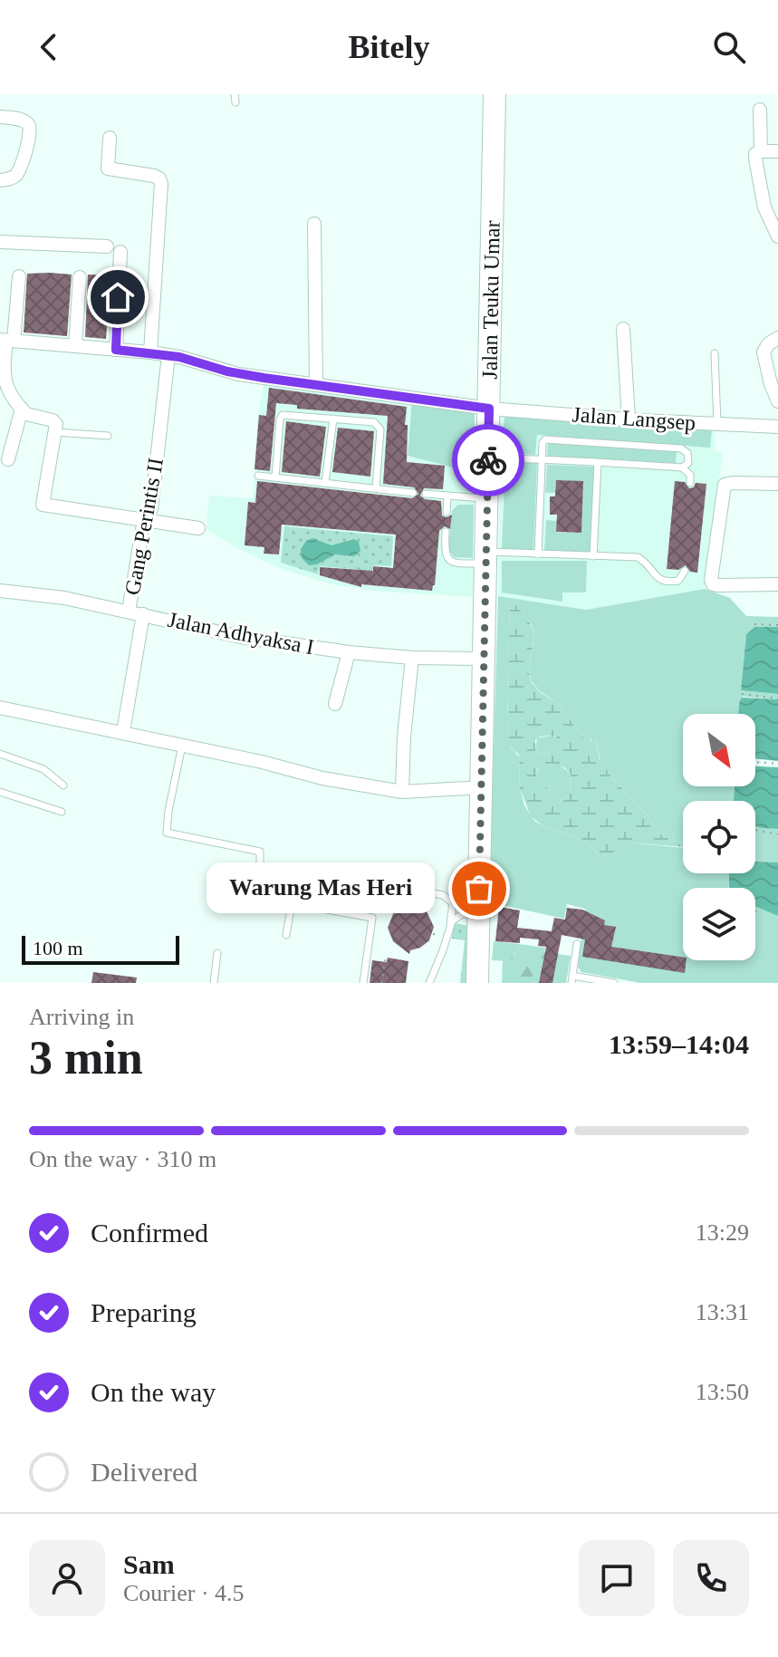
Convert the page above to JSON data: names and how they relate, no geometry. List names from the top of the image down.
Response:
{
  "streets": {
    "highway": ["Jalan Teuku Umar"],
    "street": ["Jalan Langsep", "Gang Perintis II", "Jalan Adhyaksa I"]
  },
  "crossings": [
    ["Jalan Teuku Umar", "Jalan Langsep"],
    ["Jalan Teuku Umar", "Jalan Adhyaksa I"],
    ["Jalan Langsep", "Gang Perintis II"],
    ["Gang Perintis II", "Jalan Adhyaksa I"]
  ],
  "places": ["Warung Mas Heri"],
  "scale_bar": "100 m",
  "north": "bottom right",
  "page": {
    "header": "Bitely",
    "bubble": "Warung Mas Heri",
    "scale": "100 m",
    "heading": ["3 min", "Arriving in", "13:59–14:04"],
    "panel": ["Sam", "Courier · 4.5"],
    "bar": "On the way · 310 m",
    "list": [
      ["Confirmed", "13:29"],
      ["Preparing", "13:31"],
      ["On the way", "13:50"],
      "Delivered"
    ]
  }
}
